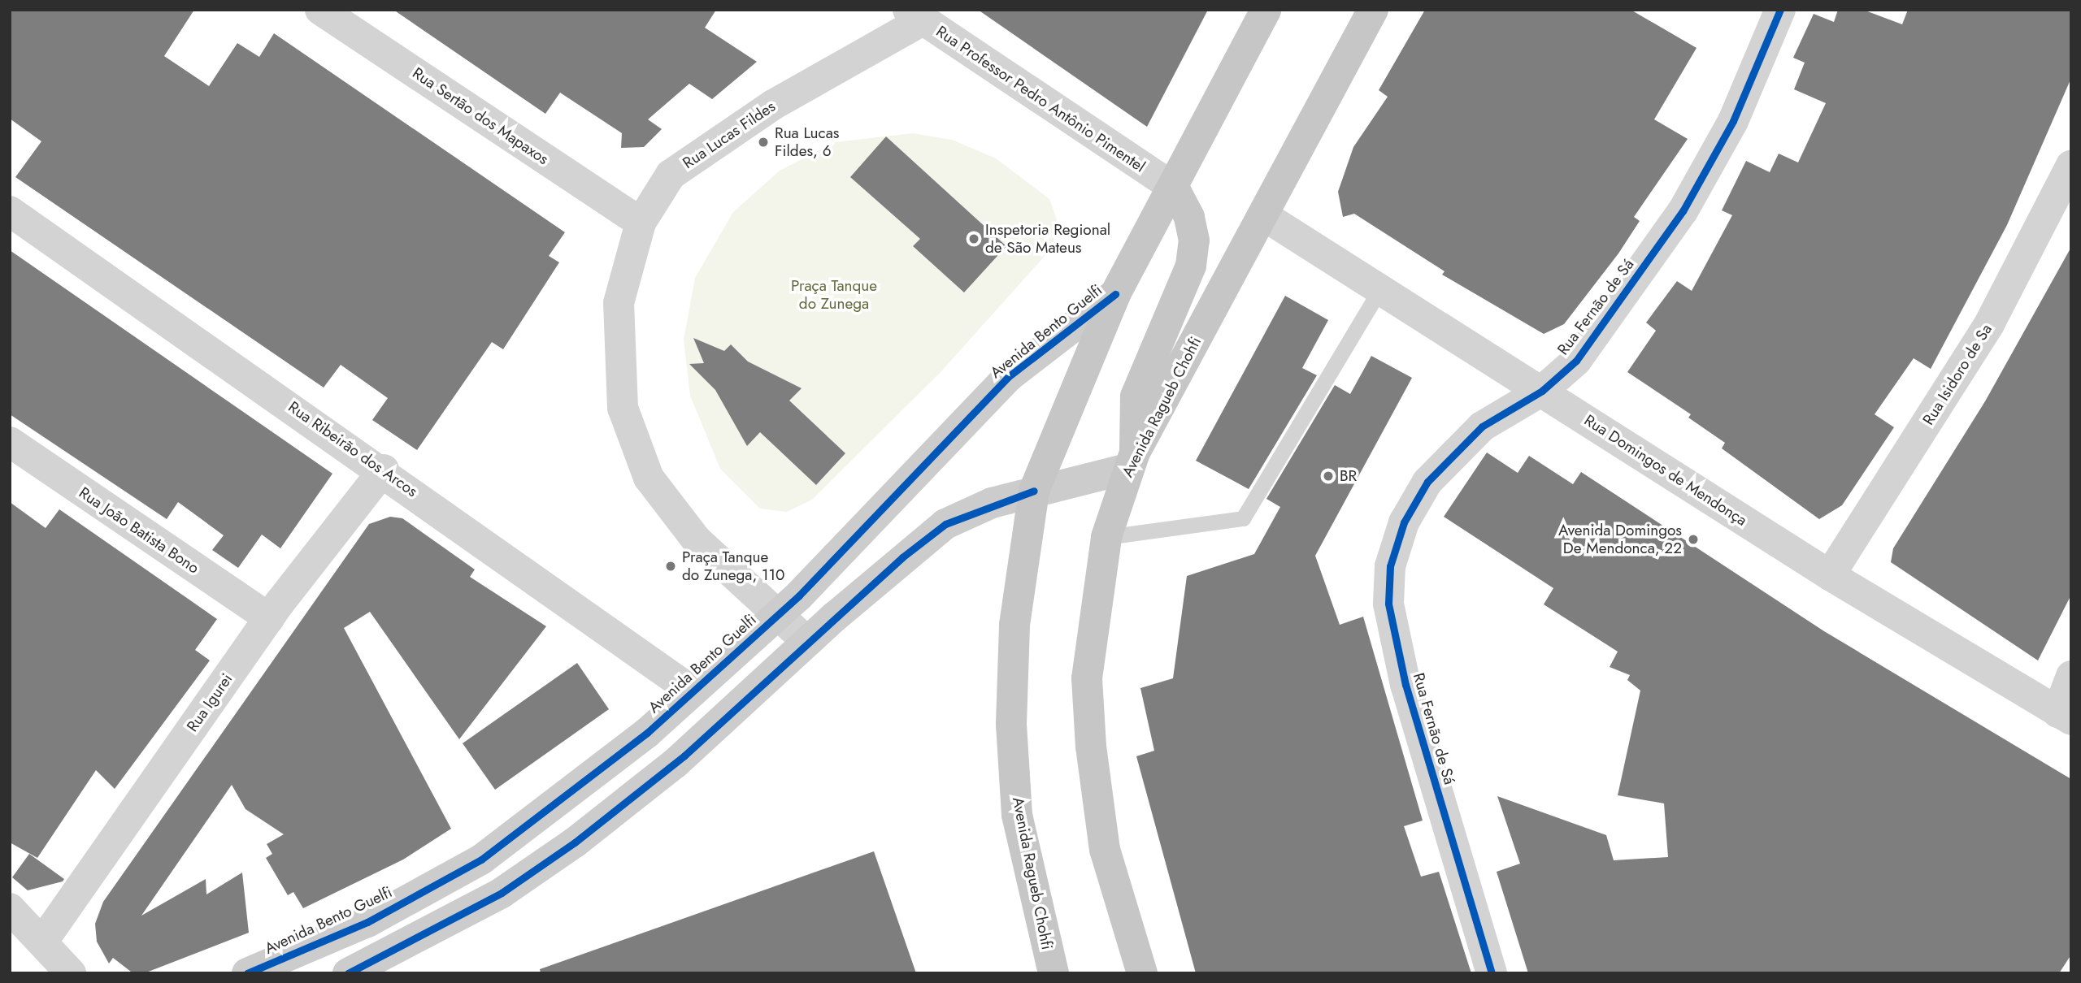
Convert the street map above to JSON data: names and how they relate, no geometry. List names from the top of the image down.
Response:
{
  "streets": {
    "main road": ["Avenida Bento Guelfi", "Avenida Ragueb Chohfi"],
    "street": [
      "Rua Professor Pedro Antônio Pimentel",
      "Rua Sertão dos Mapaxos",
      "Rua Lucas Fildes",
      "Rua Fernão de Sá",
      "Rua Isidoro de Sa",
      "Rua Ribeirão dos Arcos",
      "Rua Domingos de Mendonça",
      "Rua João Batista Bono",
      "Rua Igurei"
    ]
  },
  "crossings": [
    ["Rua Professor Pedro Antônio Pimentel", "Rua Lucas Fildes"],
    ["Rua Professor Pedro Antônio Pimentel", "Avenida Ragueb Chohfi"],
    ["Rua Sertão dos Mapaxos", "Rua Lucas Fildes"],
    ["Rua Lucas Fildes", "Avenida Bento Guelfi"],
    ["Rua Fernão de Sá", "Rua Domingos de Mendonça"],
    ["Avenida Bento Guelfi", "Avenida Ragueb Chohfi"],
    ["Avenida Bento Guelfi", "Rua Ribeirão dos Arcos"],
    ["Rua Isidoro de Sa", "Rua Domingos de Mendonça"],
    ["Avenida Ragueb Chohfi", "Rua Domingos de Mendonça"],
    ["Rua Ribeirão dos Arcos", "Rua Igurei"],
    ["Rua João Batista Bono", "Rua Igurei"]
  ],
  "parks": ["Praça Tanque do Zunega"],
  "places": [
    "Rua Lucas Fildes, 6",
    "Inspetoria Regional de São Mateus",
    "BR",
    "Avenida Domingos De Mendonca, 22",
    "Praça Tanque do Zunega, 110"
  ]
}
